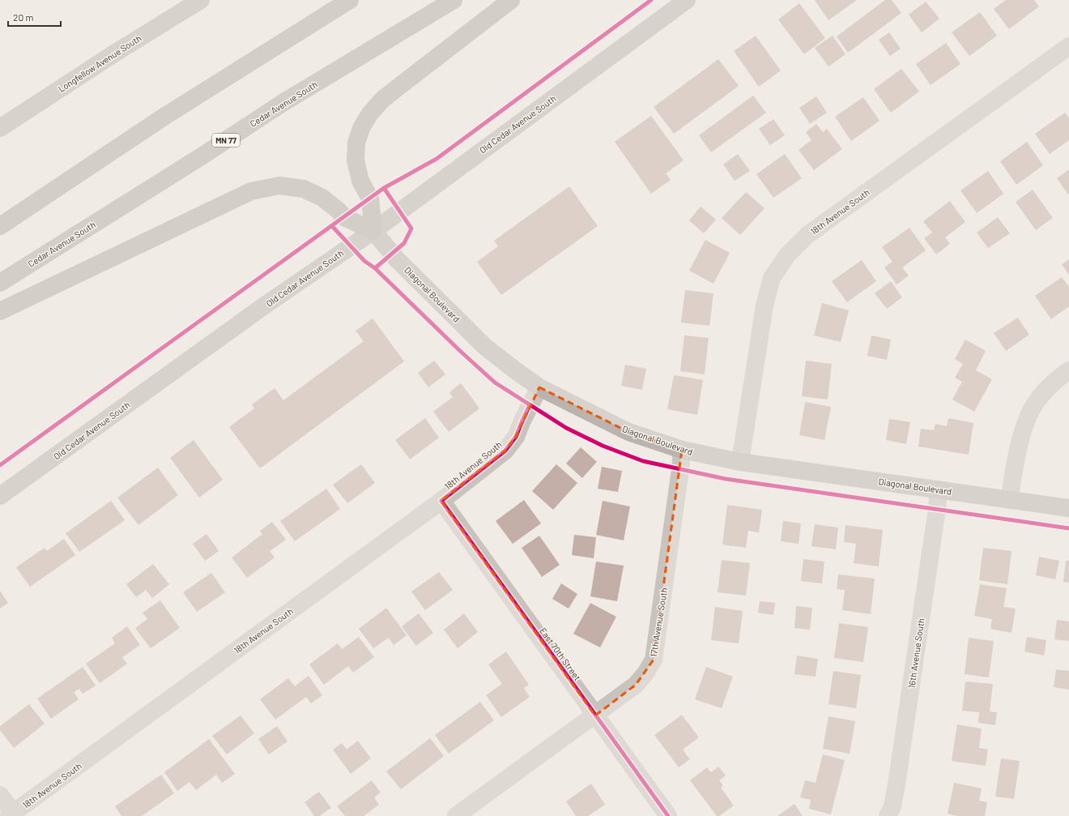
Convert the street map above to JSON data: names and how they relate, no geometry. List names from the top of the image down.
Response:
{
  "streets": {
    "highway": ["Cedar Avenue South", "MN 77"],
    "street": [
      "Longfellow Avenue South",
      "Old Cedar Avenue South",
      "18th Avenue South",
      "Diagonal Boulevard",
      "17th Avenue South",
      "16th Avenue South",
      "East 70th Street"
    ]
  },
  "crossings": [
    ["Old Cedar Avenue South", "Diagonal Boulevard"],
    ["18th Avenue South", "Diagonal Boulevard"],
    ["18th Avenue South", "East 70th Street"],
    ["Diagonal Boulevard", "17th Avenue South"],
    ["Diagonal Boulevard", "16th Avenue South"],
    ["17th Avenue South", "East 70th Street"]
  ],
  "scale_bar": "20 m"
}
